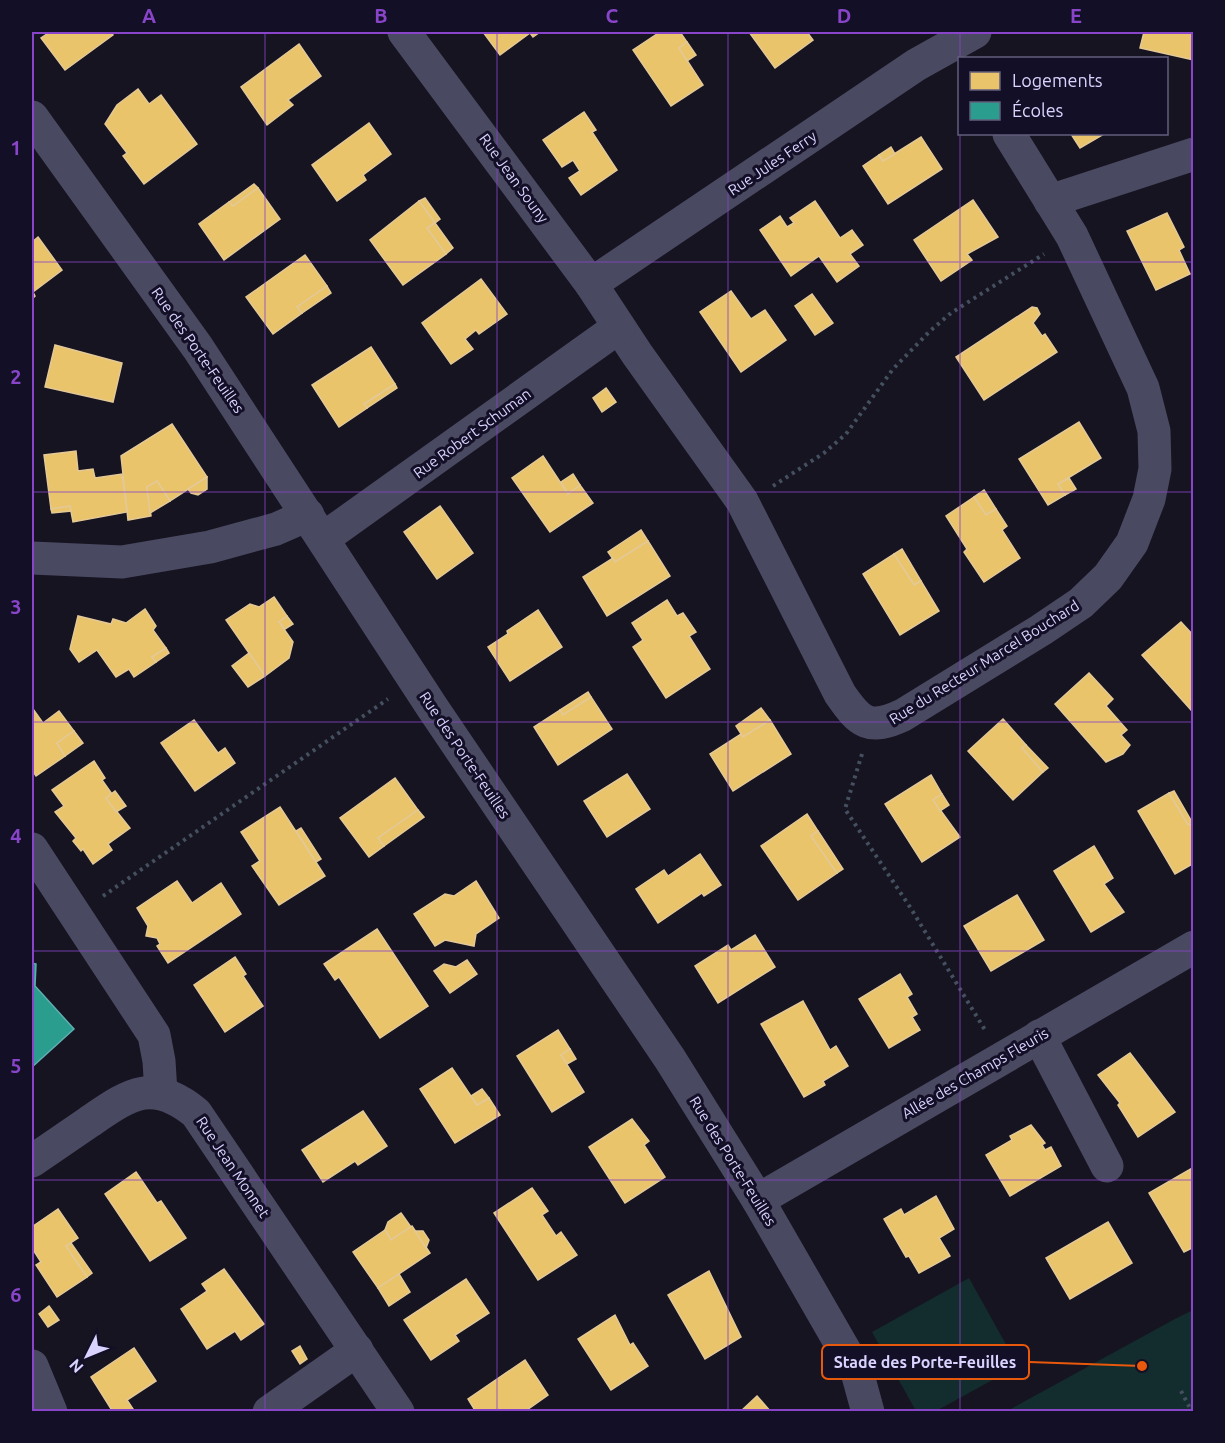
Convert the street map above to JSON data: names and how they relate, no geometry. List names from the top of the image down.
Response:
{
  "streets": {
    "street": [
      "Rue Jules Ferry",
      "Rue Jean Souny",
      "Rue des Porte-Feuilles",
      "Rue Robert Schuman",
      "Rue du Recteur Marcel Bouchard",
      "Allée des Champs Fleuris",
      "Rue Jean Monnet"
    ]
  },
  "crossings": [
    ["Rue Jules Ferry", "Rue Jean Souny"],
    ["Rue Jean Souny", "Rue Robert Schuman"],
    ["Rue Jean Souny", "Rue du Recteur Marcel Bouchard"],
    ["Rue des Porte-Feuilles", "Rue Robert Schuman"],
    ["Rue des Porte-Feuilles", "Allée des Champs Fleuris"],
    ["Rue Robert Schuman", "Rue du Recteur Marcel Bouchard"]
  ],
  "places": ["Stade des Porte-Feuilles"],
  "legend": ["Logements", "Écoles"],
  "north": "bottom left",
  "grid": {
    "columns": [
      "A",
      "B",
      "C",
      "D",
      "E"
    ],
    "rows": [
      "1",
      "2",
      "3",
      "4",
      "5",
      "6"
    ]
  }
}
